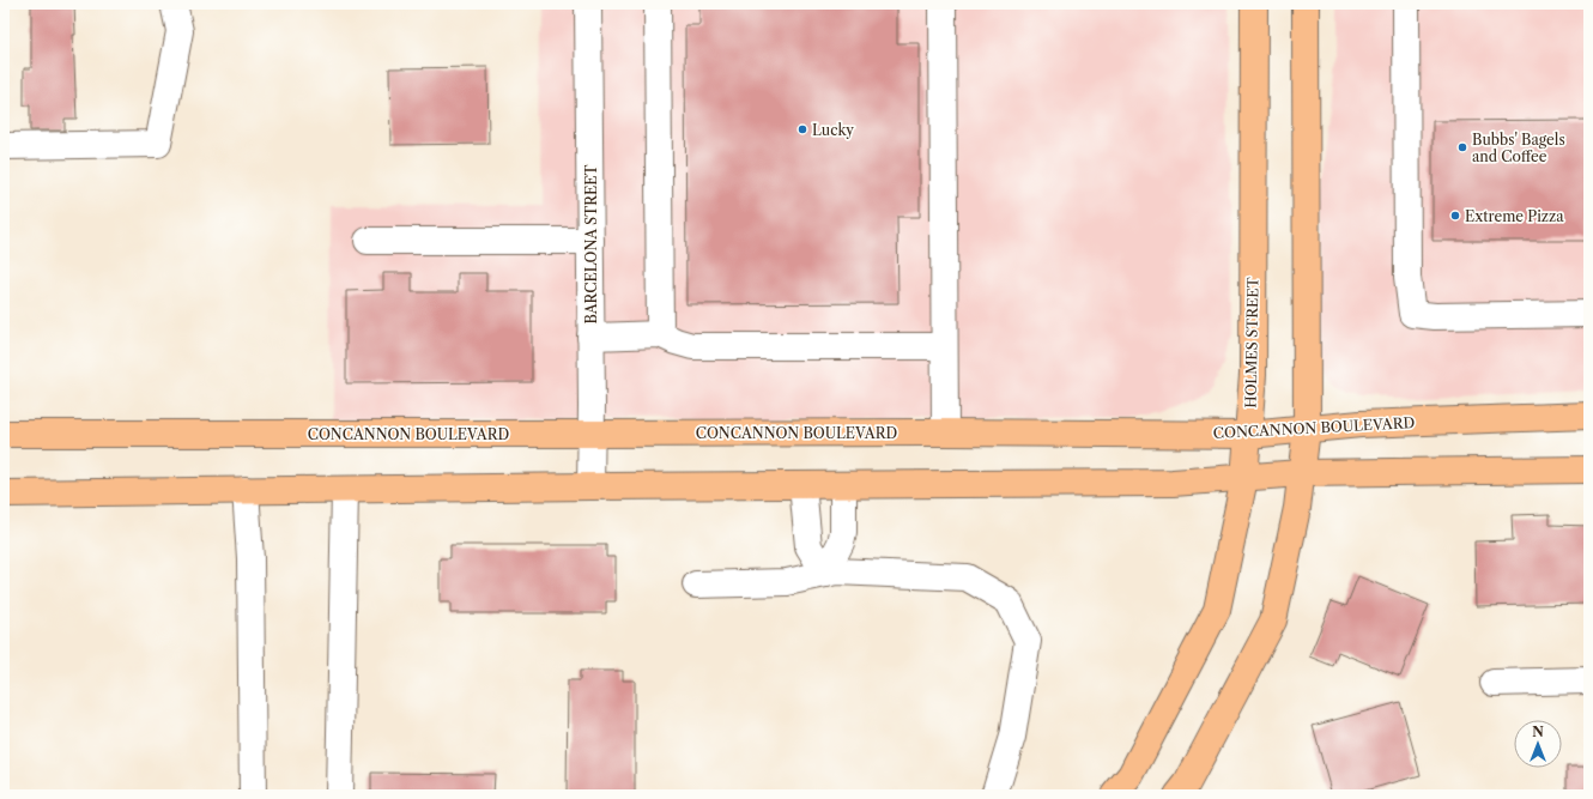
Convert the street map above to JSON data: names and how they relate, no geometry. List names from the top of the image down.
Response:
{
  "streets": {
    "main road": ["HOLMES STREET", "CONCANNON BOULEVARD"],
    "street": ["BARCELONA STREET"]
  },
  "crossings": [
    ["BARCELONA STREET", "CONCANNON BOULEVARD"],
    ["HOLMES STREET", "CONCANNON BOULEVARD"]
  ],
  "places": ["Lucky", "Bubbs' Bagels and Coffee", "Extreme Pizza"],
  "north": "top"
}
